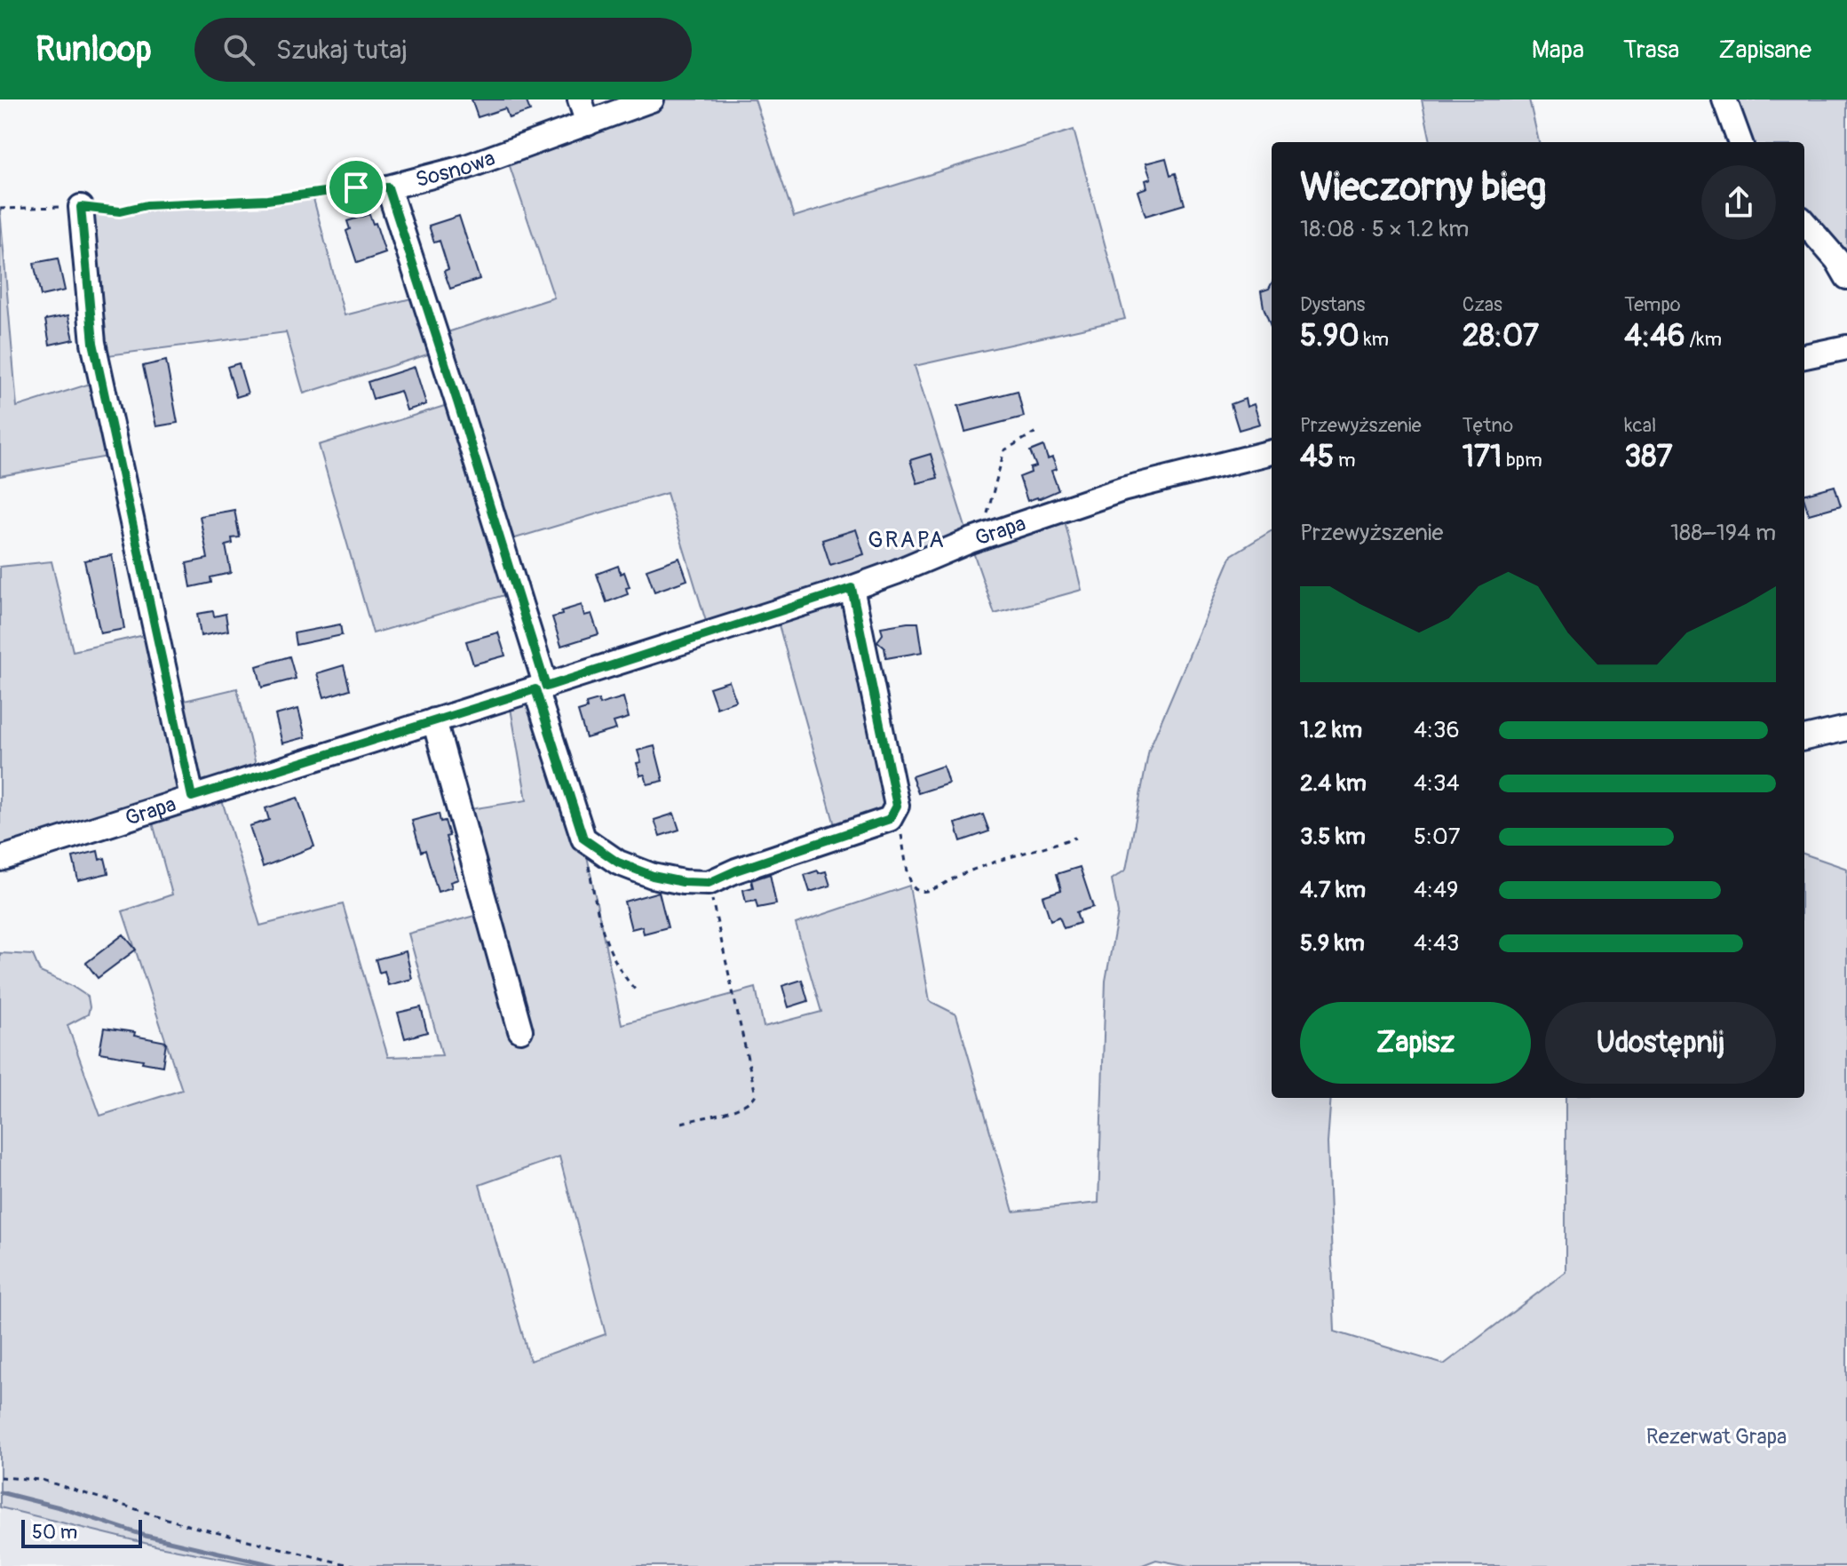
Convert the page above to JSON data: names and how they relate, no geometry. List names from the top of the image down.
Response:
{
  "streets": {
    "street": ["Sosnowa", "Grapa"]
  },
  "districts": ["GRAPA"],
  "parks": ["Rezerwat Grapa"],
  "scale_bar": "50 m",
  "page": {
    "header": "Runloop",
    "search": "Szukaj tutaj",
    "nav": ["Mapa", "Trasa", "Zapisane"],
    "heading": ["Wieczorny bieg", "18:08 · 5 × 1.2 km"],
    "stats": [
      ["Dystans", "5.90 km"],
      ["Czas", "28:07"],
      ["Tempo", "4:46 /km"],
      ["Przewyższenie", "45 m"],
      ["Tętno", "171 bpm"],
      ["kcal", "387"]
    ],
    "chart": ["Przewyższenie", "188–194 m"],
    "list": [
      {
        "name": "1.2 km",
        "note": "4:36"
      },
      {
        "name": "2.4 km",
        "note": "4:34"
      },
      {
        "name": "3.5 km",
        "note": "5:07"
      },
      {
        "name": "4.7 km",
        "note": "4:49"
      },
      {
        "name": "5.9 km",
        "note": "4:43"
      }
    ],
    "buttons": ["Zapisz", "Udostępnij"],
    "scale": "50 m"
  }
}
